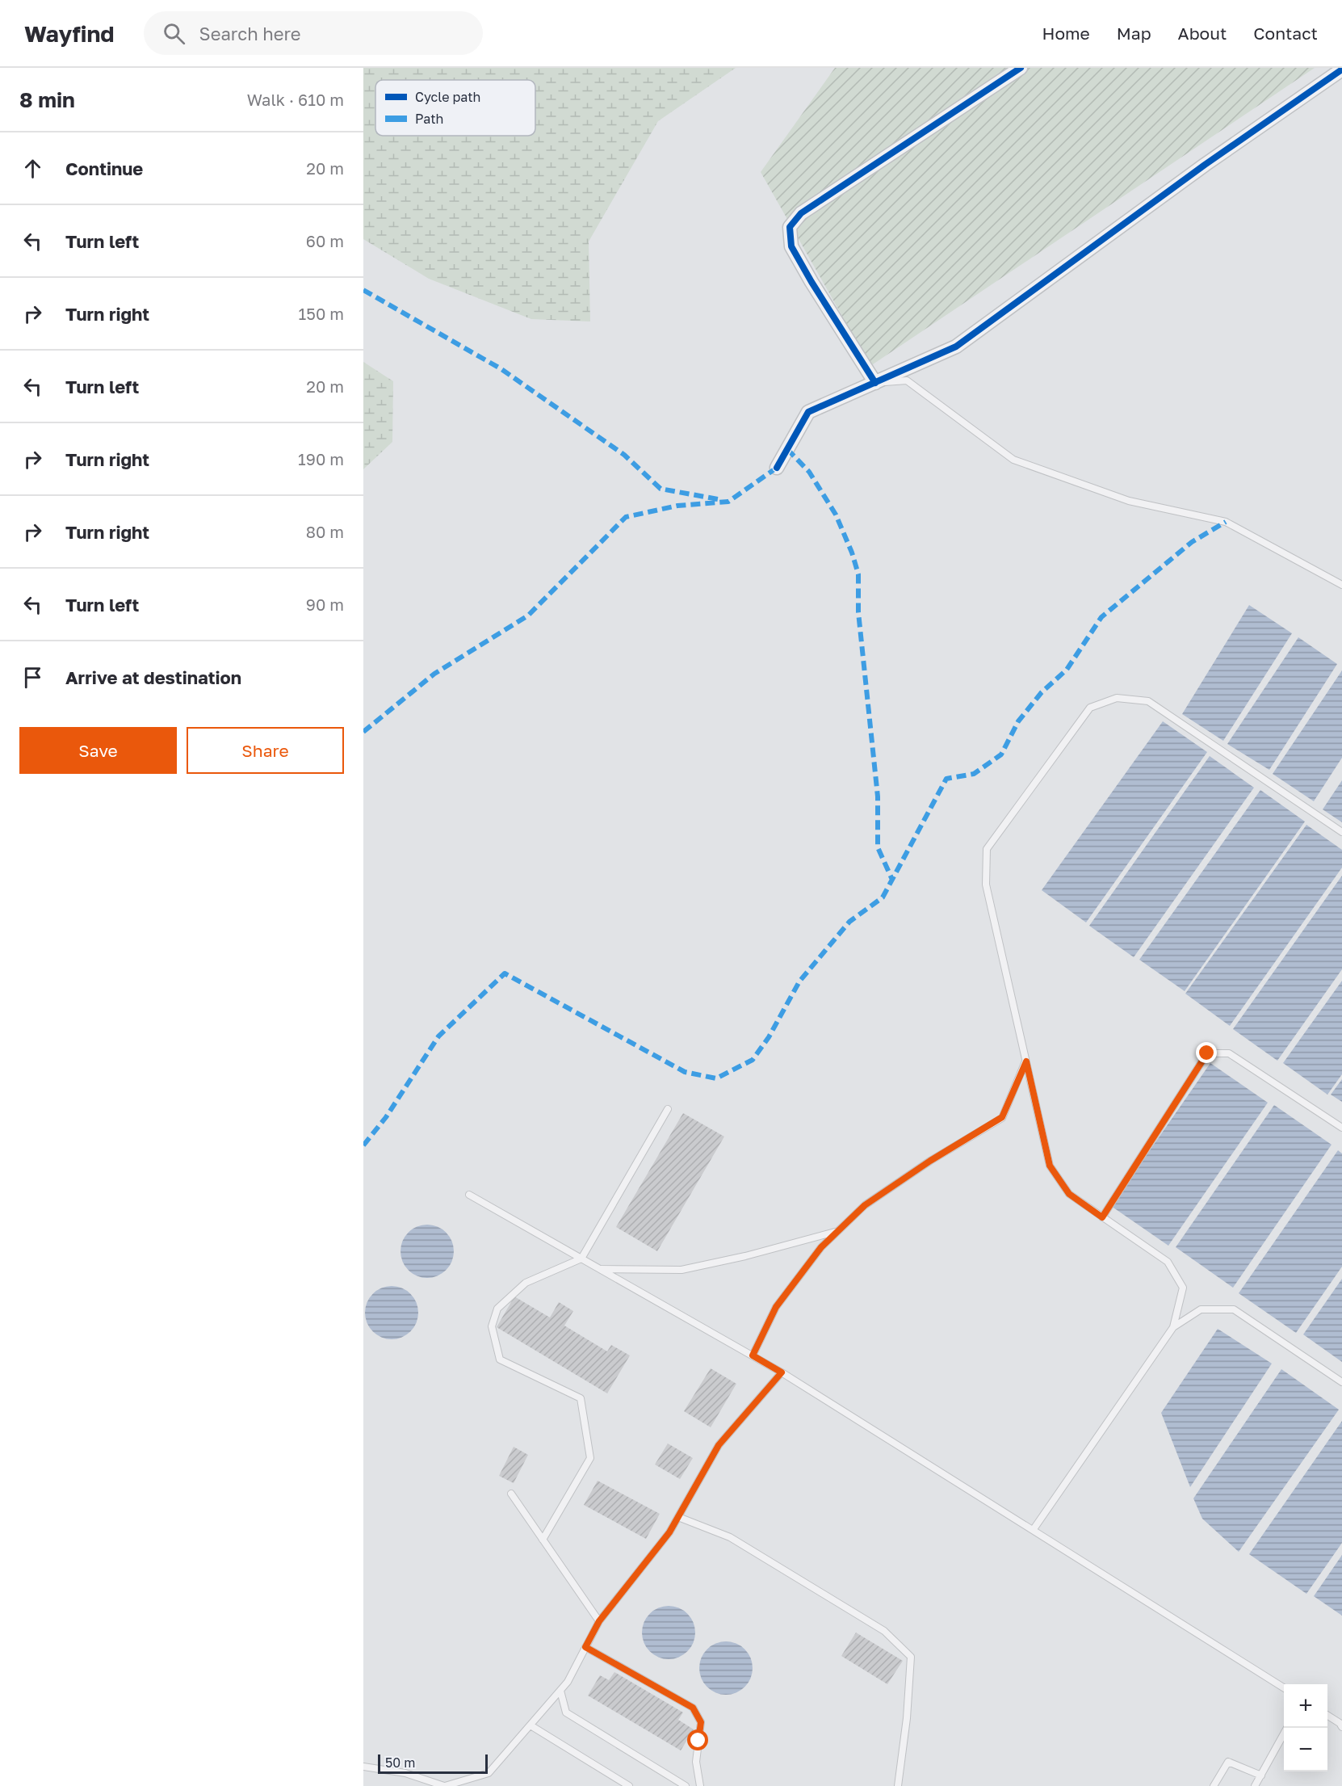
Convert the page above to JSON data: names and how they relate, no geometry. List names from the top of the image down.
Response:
{
  "legend": ["Cycle path", "Path"],
  "scale_bar": "50 m",
  "page": {
    "header": "Wayfind",
    "search": "Search here",
    "nav": [
      "Home",
      "Map",
      "About",
      "Contact"
    ],
    "heading": ["8 min", "Walk · 610 m"],
    "list": [
      ["Continue", "20 m"],
      ["Turn left", "60 m"],
      ["Turn right", "150 m"],
      ["Turn left", "20 m"],
      ["Turn right", "190 m"],
      ["Turn right", "80 m"],
      ["Turn left", "90 m"],
      "Arrive at destination"
    ],
    "buttons": ["Save", "Share"],
    "map_buttons": ["+", "−"],
    "scale": "50 m"
  }
}
